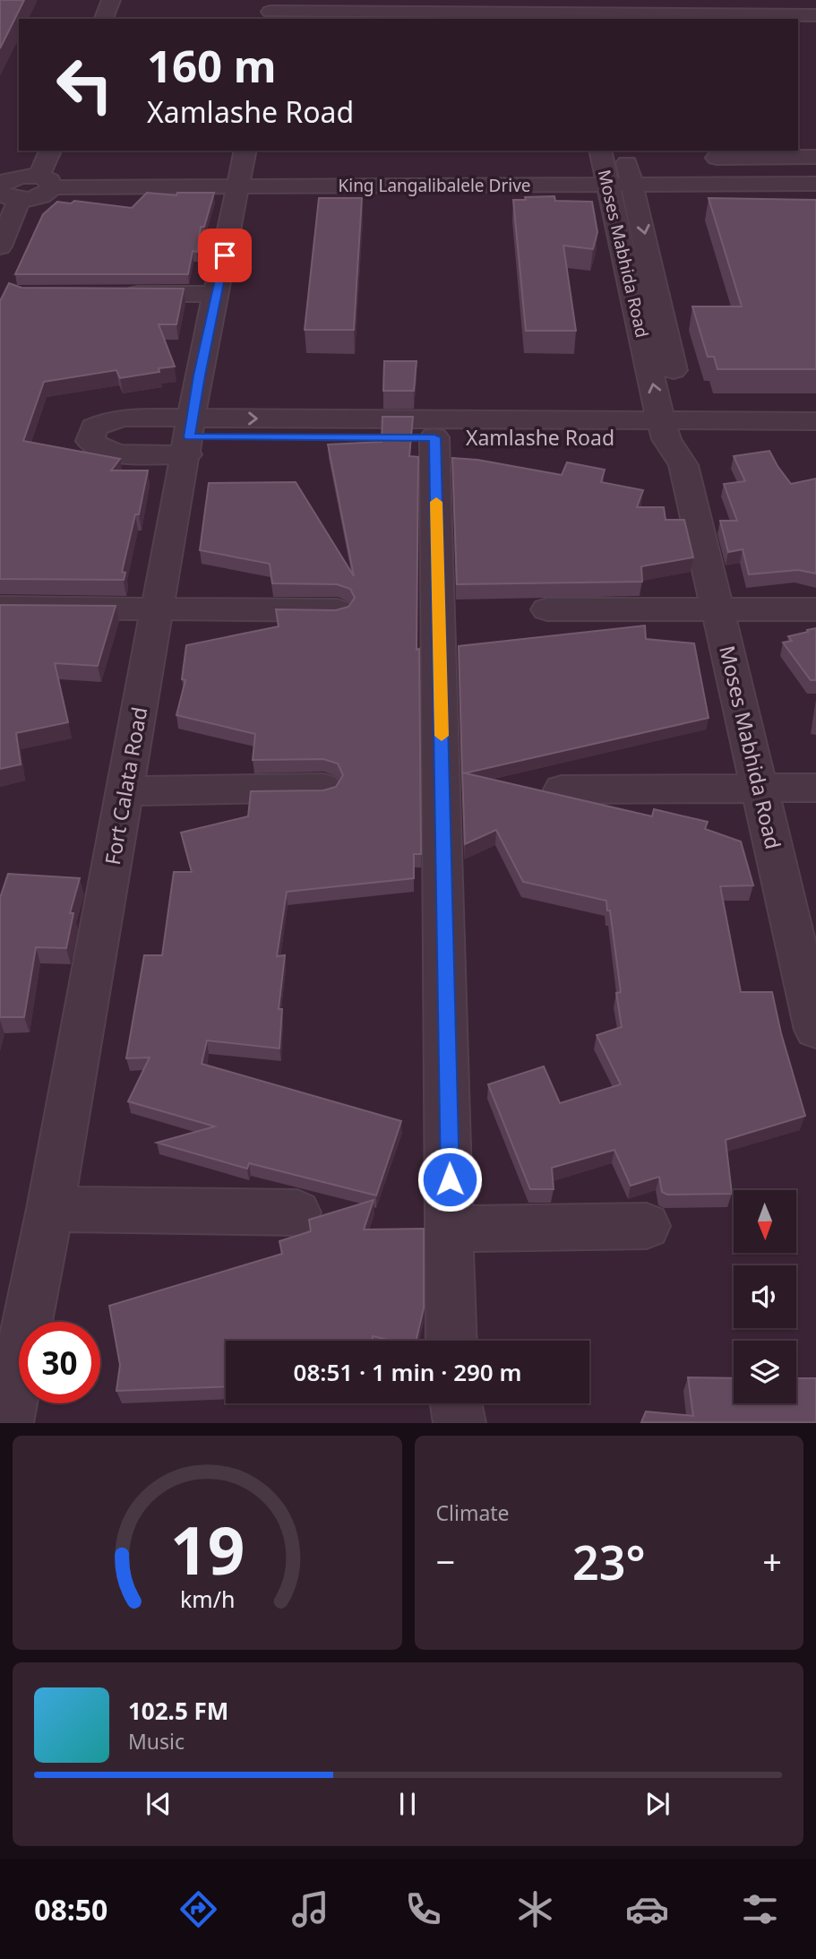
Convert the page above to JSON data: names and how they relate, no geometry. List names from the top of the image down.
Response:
{
  "streets": {
    "street": [
      "King Langalibalele Drive",
      "Moses Mabhida Road",
      "Xamlashe Road",
      "Fort Calata Road"
    ]
  },
  "crossings": [
    ["King Langalibalele Drive", "Moses Mabhida Road"],
    ["King Langalibalele Drive", "Fort Calata Road"],
    ["Moses Mabhida Road", "Xamlashe Road"],
    ["Xamlashe Road", "Fort Calata Road"]
  ],
  "north": "bottom",
  "page": {
    "turn": ["160 m", "Xamlashe Road"],
    "limit": "30",
    "trip": "08:51 · 1 min · 290 m",
    "tile": "Climate",
    "heat": ["−", "23°", "+"],
    "song": ["102.5 FM", "Music"],
    "tabs": "08:50",
    "gauge": ["19", "km/h"]
  }
}
